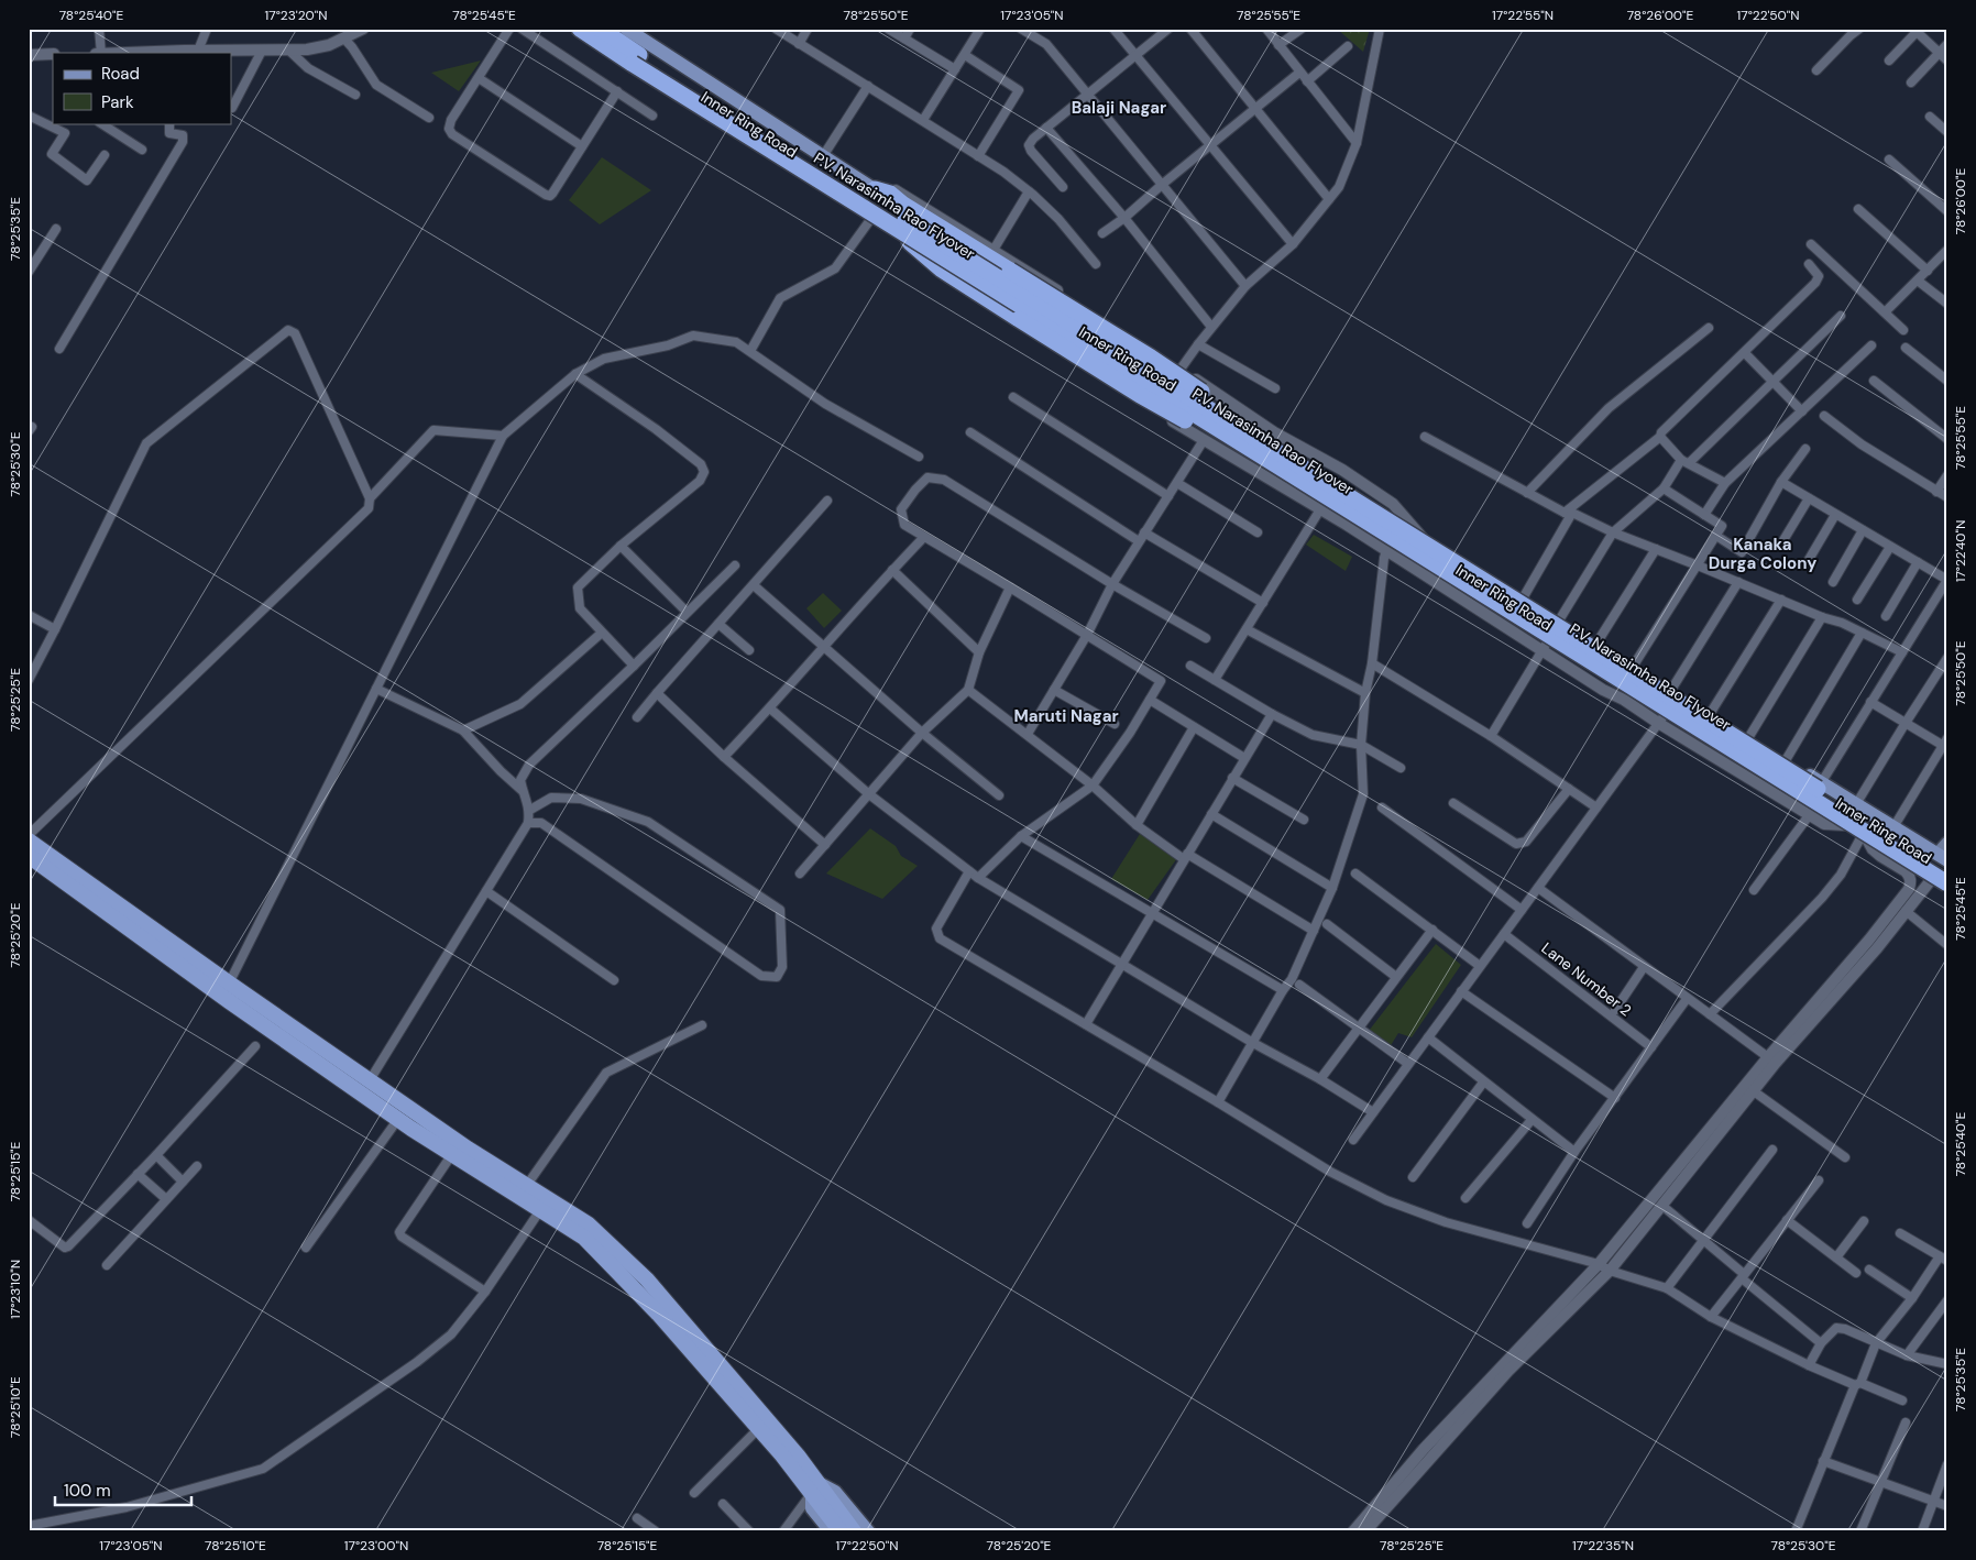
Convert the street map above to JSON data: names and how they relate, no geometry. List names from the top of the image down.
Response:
{
  "streets": {
    "highway": ["P.V. Narasimha Rao Flyover"],
    "main road": ["Inner Ring Road"],
    "street": ["Lane Number 2"]
  },
  "crossings": [
    ["Inner Ring Road", "P.V. Narasimha Rao Flyover"]
  ],
  "districts": ["Balaji Nagar", "Kanaka Durga Colony", "Maruti Nagar"],
  "legend": ["Road", "Park"],
  "scale_bar": "100 m",
  "coordinates": [
    "78°25'40\"E",
    "17°23'20\"N",
    "78°25'45\"E",
    "78°25'50\"E",
    "17°23'05\"N",
    "78°25'55\"E",
    "17°22'55\"N",
    "78°26'00\"E",
    "17°22'50\"N",
    "78°25'35\"E",
    "78°25'30\"E",
    "17°22'40\"N",
    "78°25'25\"E",
    "78°25'20\"E",
    "78°25'15\"E",
    "17°23'10\"N",
    "78°25'10\"E",
    "17°23'00\"N",
    "17°22'35\"N"
  ]
}
